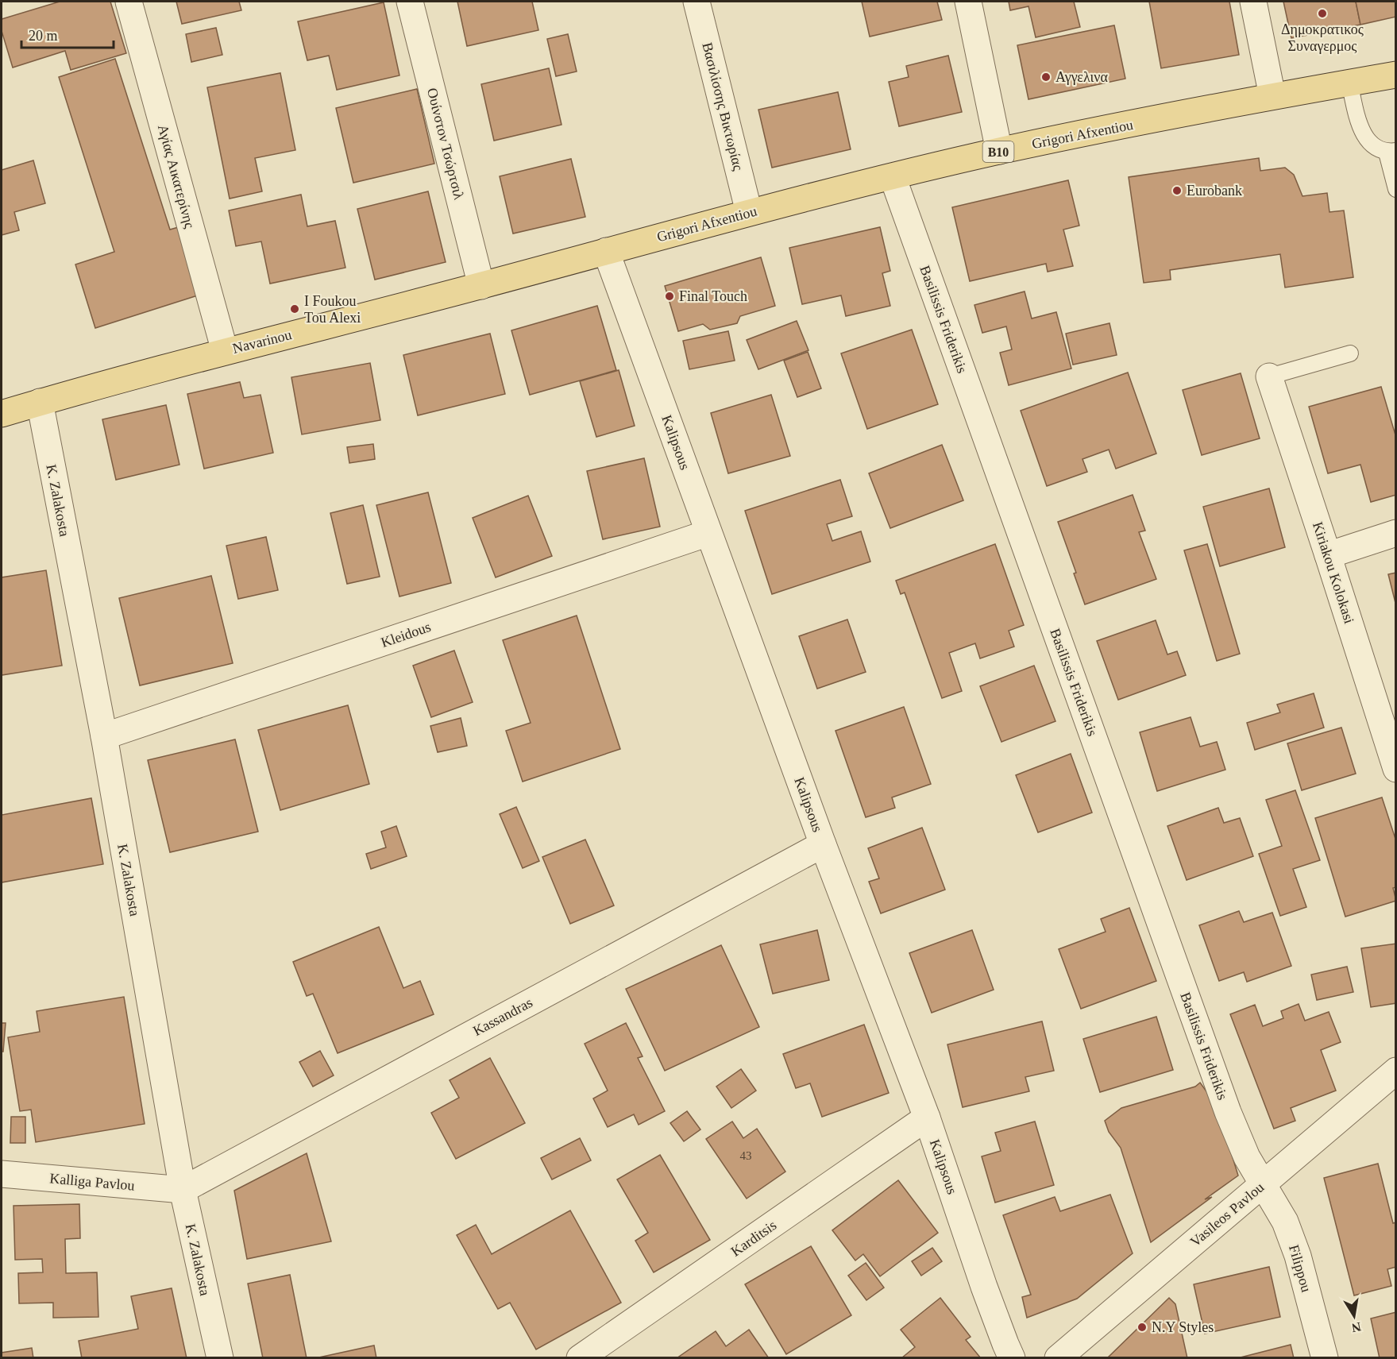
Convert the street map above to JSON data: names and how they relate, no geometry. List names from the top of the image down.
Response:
{
  "streets": {
    "main road": ["Grigori Afxentiou", "B10", "Navarinou"],
    "street": [
      "Βασιλίσσης Βικτωρίας",
      "Ουίνστον Τσώρτσιλ",
      "Αγίας Αικατερίνης",
      "Basilissis Friderikis",
      "Kalipsous",
      "K. Zalakosta",
      "Kiriakou Kolokasi",
      "Kleidous",
      "Kassandras",
      "Kalliga Pavlou",
      "Vasileos Pavlou",
      "Karditsis",
      "Filippou"
    ]
  },
  "crossings": [
    ["Βασιλίσσης Βικτωρίας", "Grigori Afxentiou"],
    ["Grigori Afxentiou", "Basilissis Friderikis"],
    ["Grigori Afxentiou", "Navarinou"],
    ["Grigori Afxentiou", "Kalipsous"],
    ["Ουίνστον Τσώρτσιλ", "Navarinou"],
    ["Αγίας Αικατερίνης", "Navarinou"],
    ["Basilissis Friderikis", "Vasileos Pavlou"],
    ["Basilissis Friderikis", "Filippou"],
    ["Navarinou", "Kalipsous"],
    ["Navarinou", "K. Zalakosta"],
    ["Kalipsous", "Kleidous"],
    ["Kalipsous", "Kassandras"],
    ["Kalipsous", "Karditsis"],
    ["K. Zalakosta", "Kleidous"],
    ["K. Zalakosta", "Kassandras"],
    ["K. Zalakosta", "Kalliga Pavlou"],
    ["Kassandras", "Kalliga Pavlou"],
    ["Vasileos Pavlou", "Filippou"]
  ],
  "places": [
    "Δημοκρατικος Συναγερμος",
    "Αγγελινα",
    "Eurobank",
    "Final Touch",
    "I Foukou Tou Alexi",
    "N.Y Styles"
  ],
  "house_numbers": ["43"],
  "scale_bar": "20 m",
  "north": "bottom"
}
